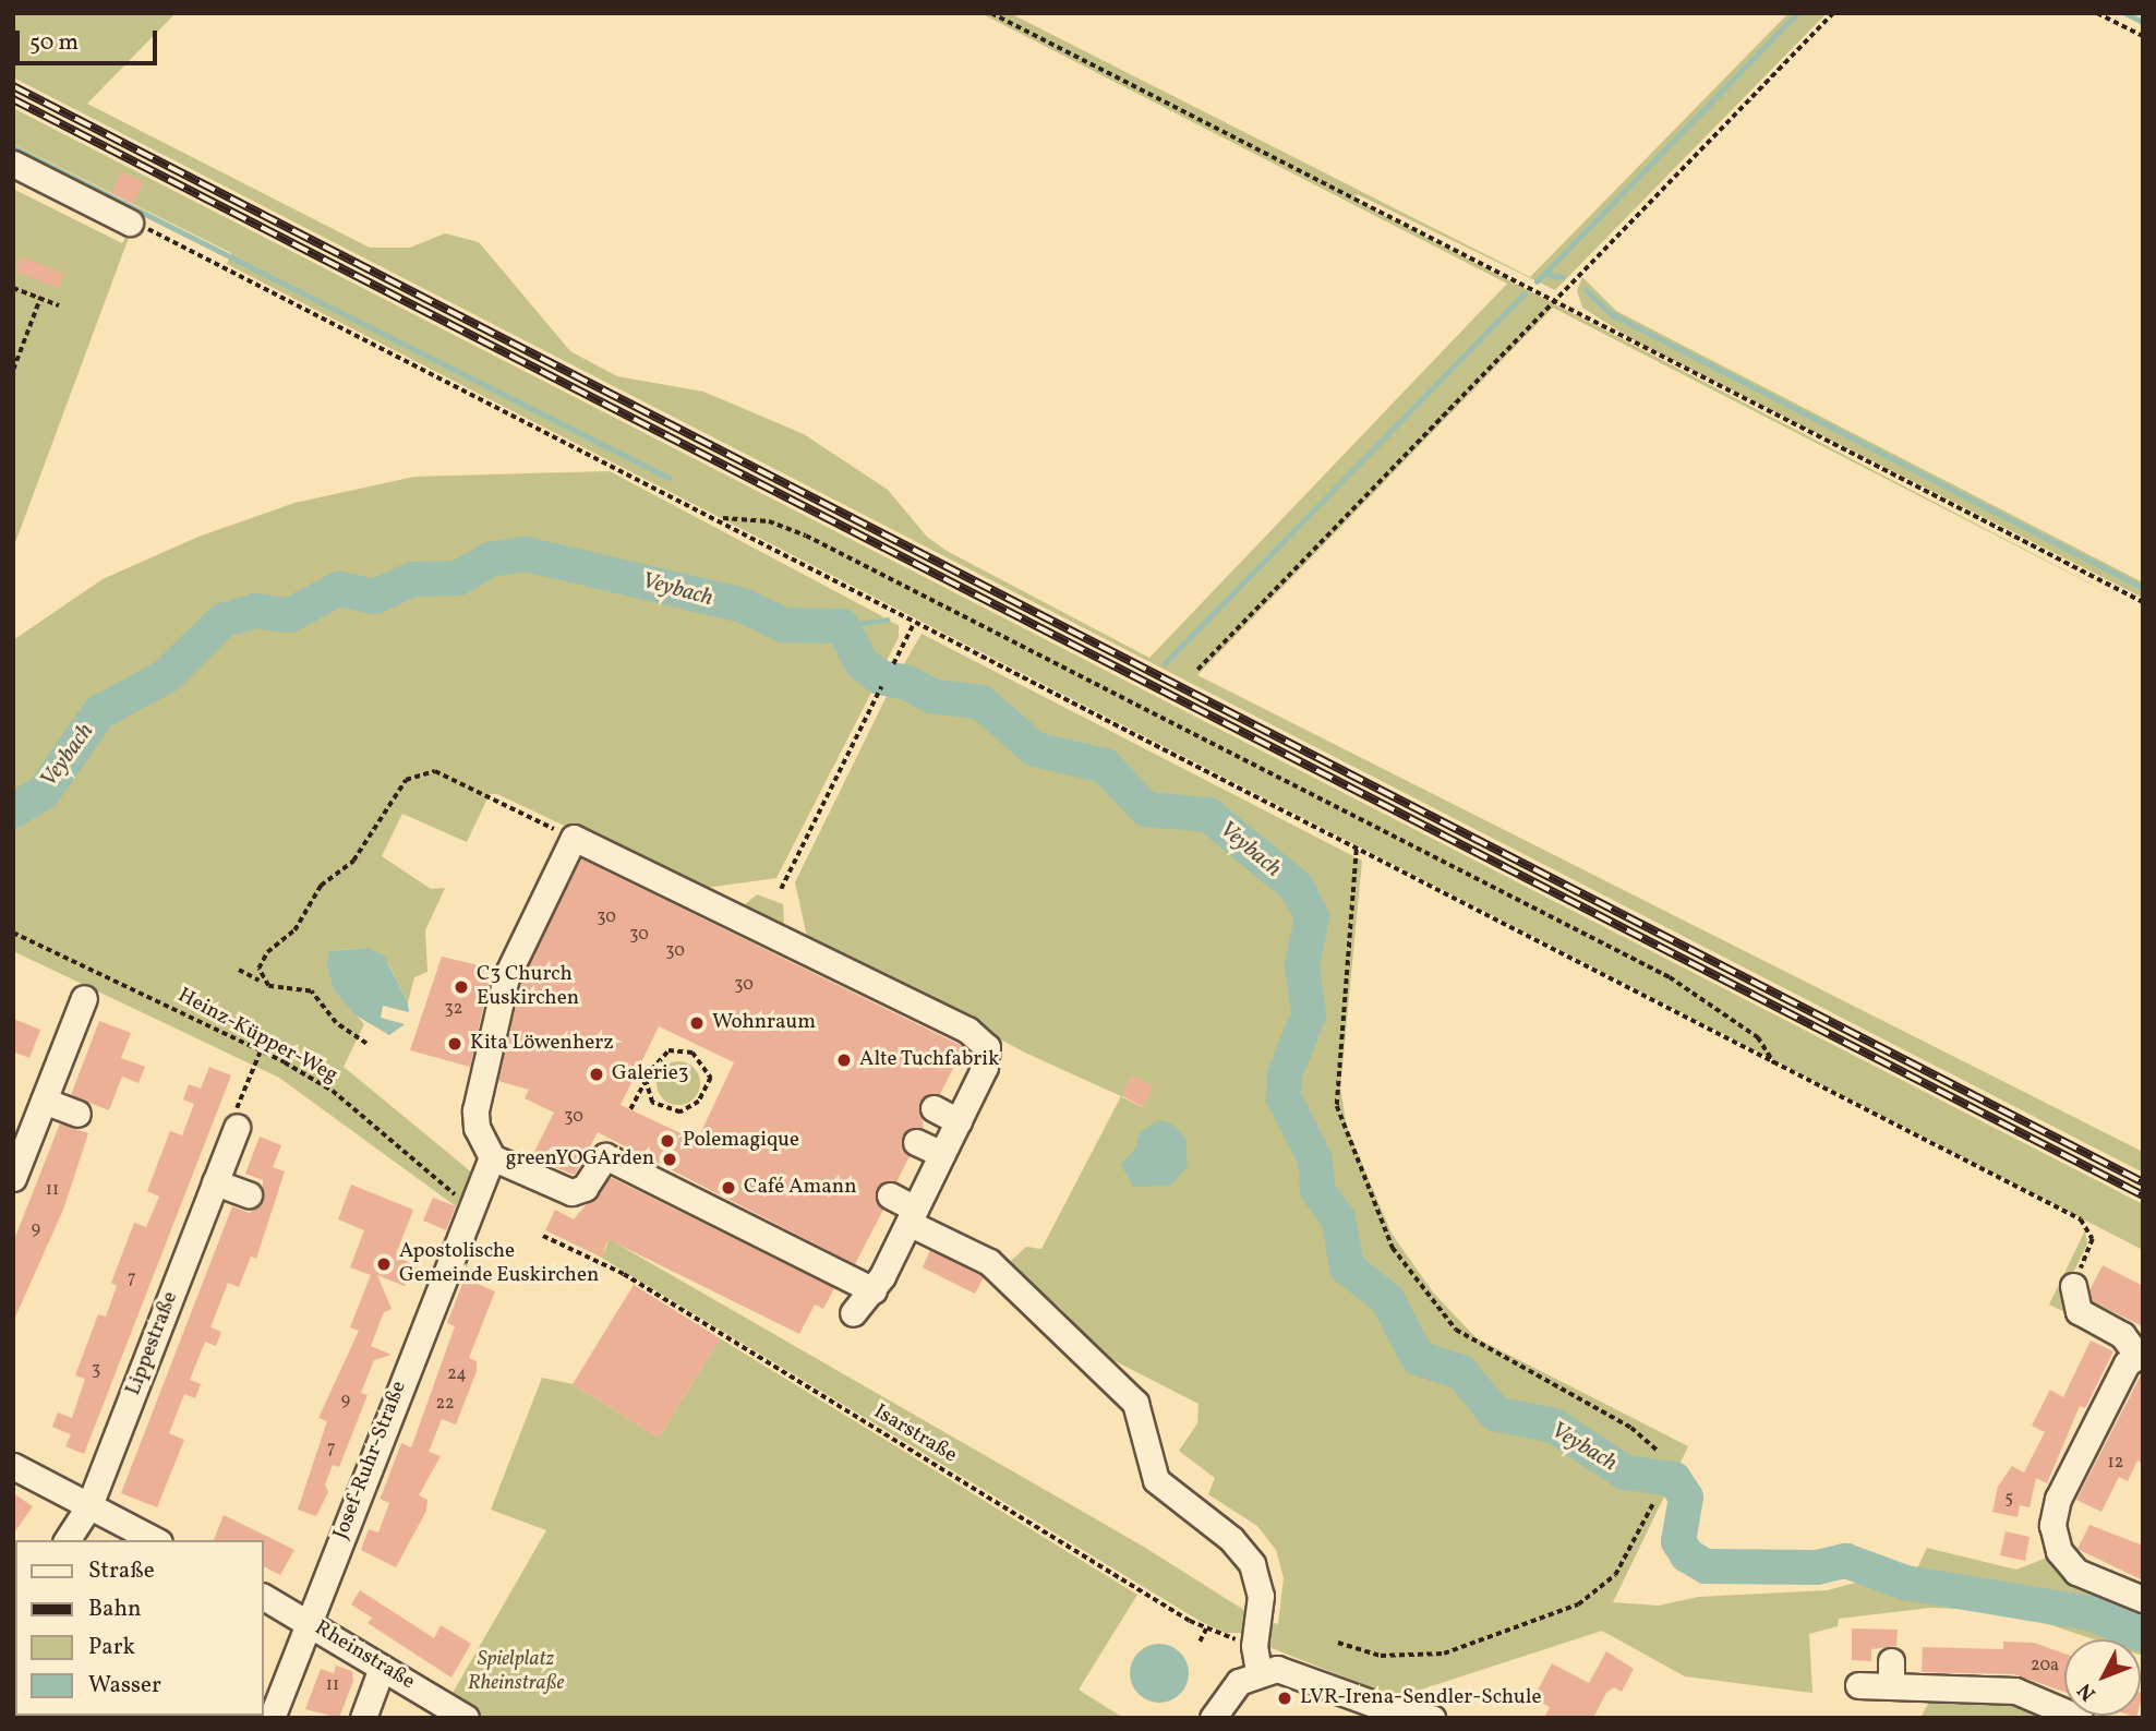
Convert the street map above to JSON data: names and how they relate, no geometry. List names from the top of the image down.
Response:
{
  "streets": {
    "street": ["Lippestraße", "Josef-Ruhr-Straße", "Rheinstraße"],
    "path": ["Heinz-Küpper-Weg", "Isarstraße"]
  },
  "crossings": [
    ["Heinz-Küpper-Weg", "Josef-Ruhr-Straße"],
    ["Josef-Ruhr-Straße", "Rheinstraße"]
  ],
  "water": ["Veybach"],
  "parks": ["Spielplatz Rheinstraße"],
  "places": [
    "C3 Church Euskirchen",
    "Wohnraum",
    "Kita Löwenherz",
    "Alte Tuchfabrik",
    "Galerie3",
    "Polemagique",
    "greenYOGArden",
    "Café Amann",
    "Apostolische Gemeinde Euskirchen",
    "LVR-Irena-Sendler-Schule"
  ],
  "house_numbers": [
    "30",
    "30",
    "30",
    "30",
    "32",
    "30",
    "11",
    "9",
    "7",
    "3",
    "24",
    "9",
    "22",
    "7",
    "12",
    "5",
    "20a",
    "11"
  ],
  "legend": [
    "Straße",
    "Bahn",
    "Park",
    "Wasser"
  ],
  "scale_bar": "50 m",
  "north": "bottom left"
}
